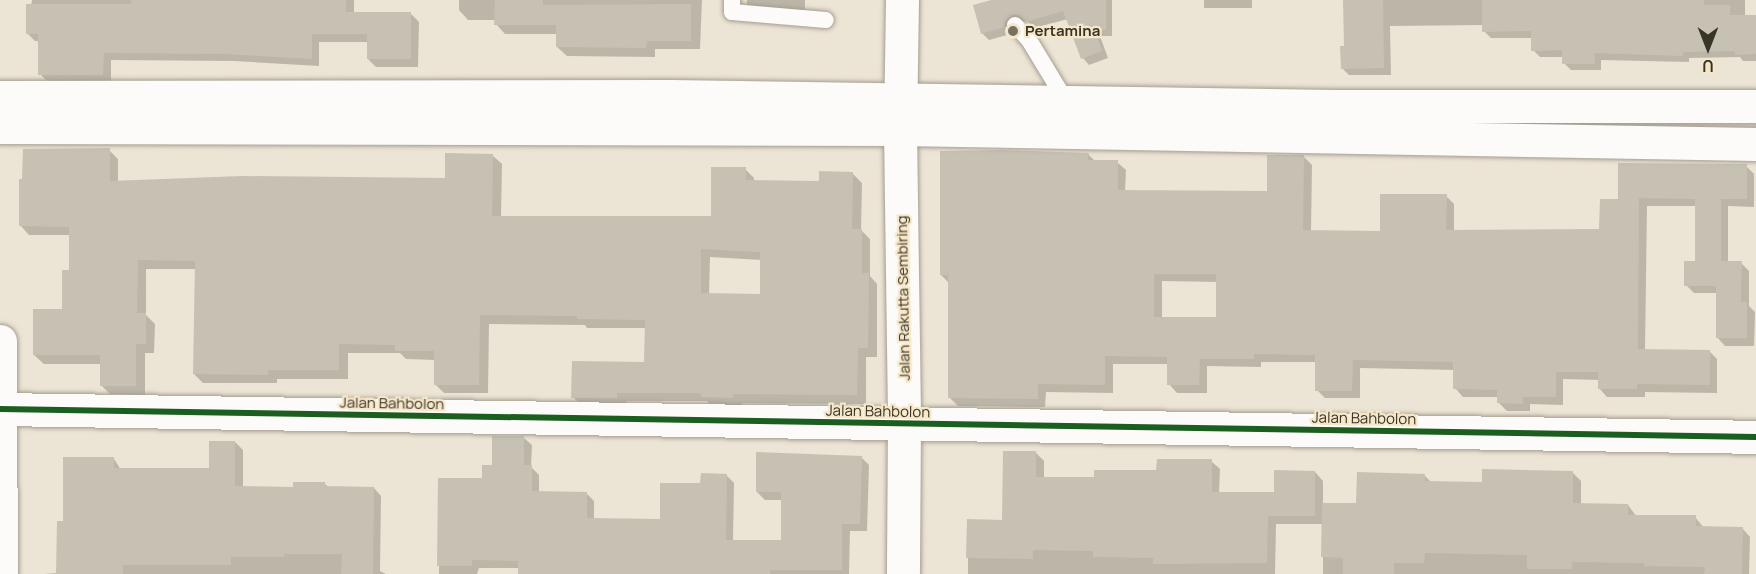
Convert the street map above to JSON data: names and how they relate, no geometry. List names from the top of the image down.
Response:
{
  "streets": {
    "main road": ["Jalan Rakutta Sembiring", "Jalan Bahbolon"]
  },
  "crossings": [
    ["Jalan Rakutta Sembiring", "Jalan Bahbolon"]
  ],
  "places": ["Pertamina"],
  "north": "bottom"
}
